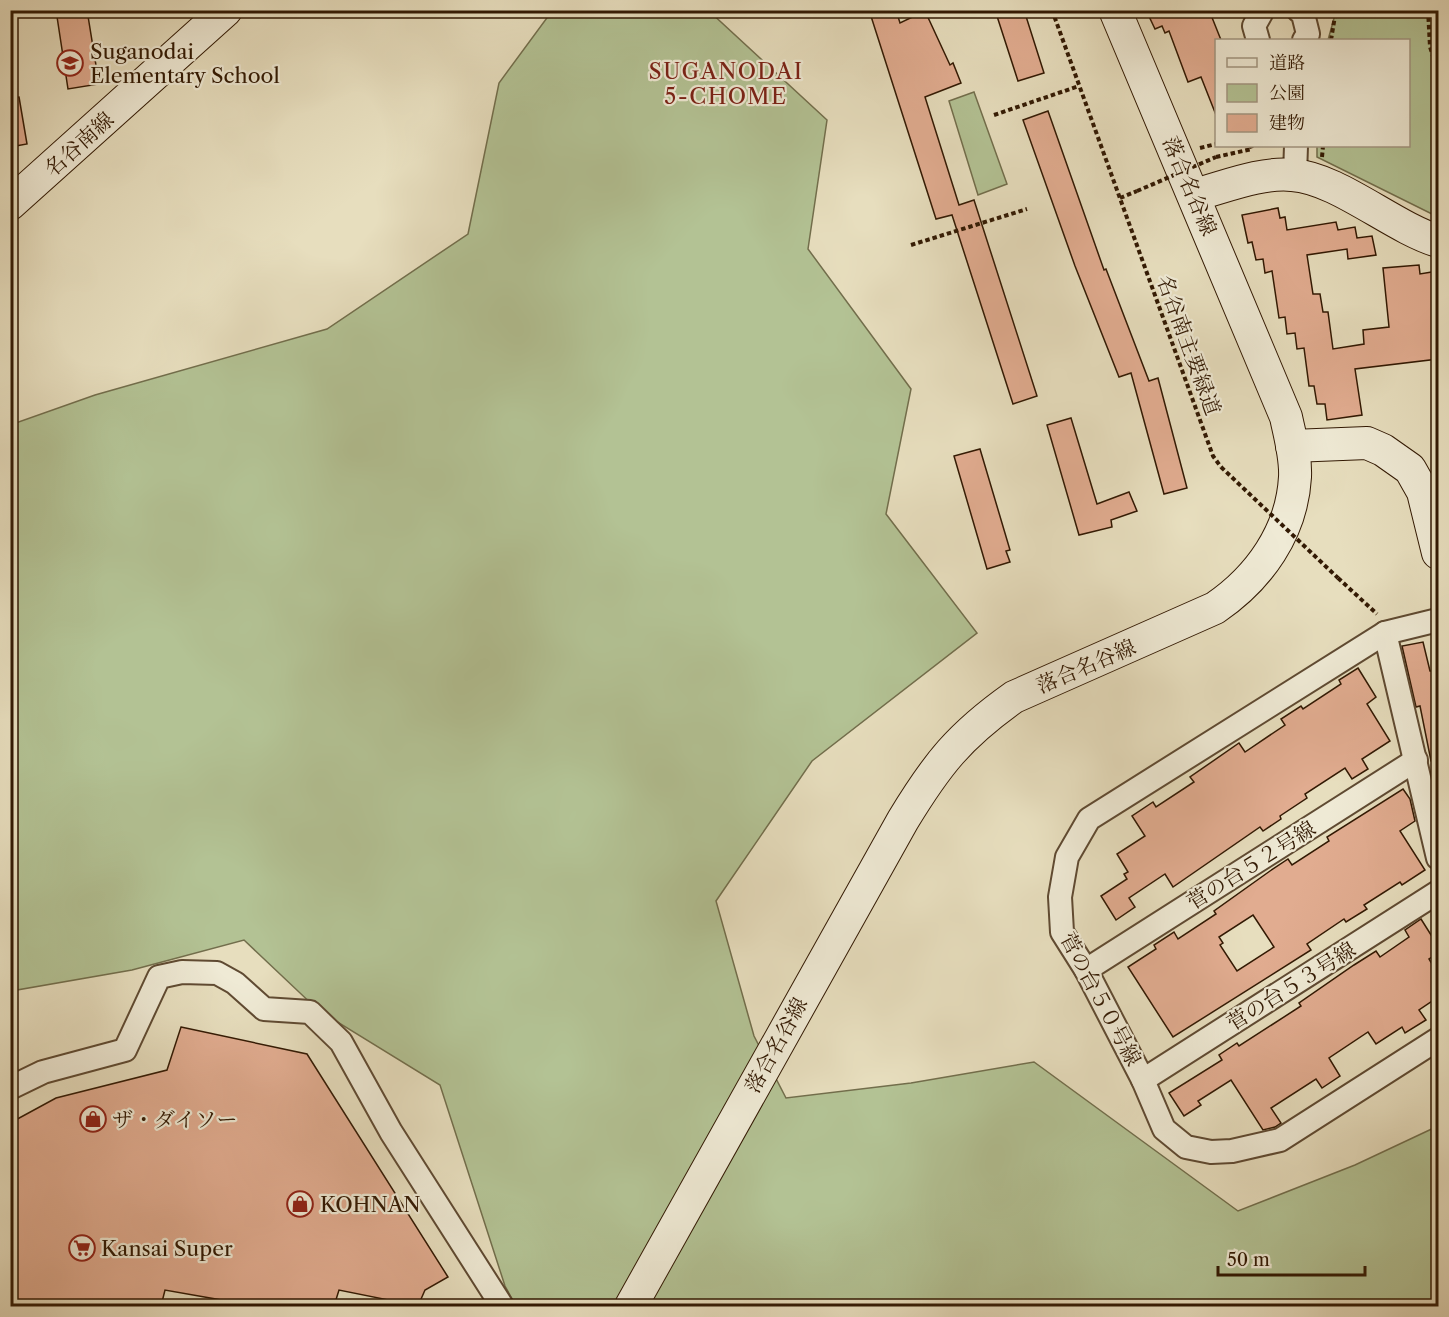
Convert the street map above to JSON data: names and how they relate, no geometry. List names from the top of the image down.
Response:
{
  "streets": {
    "street": [
      "名谷南線",
      "落合名谷線",
      "菅の台５２号線",
      "菅の台５３号線",
      "菅の台５０号線"
    ],
    "path": ["名谷南主要緑道"]
  },
  "crossings": [
    ["名谷南主要緑道", "菅の台５０号線"],
    ["菅の台５２号線", "菅の台５０号線"],
    ["菅の台５３号線", "菅の台５０号線"]
  ],
  "districts": ["SUGANODAI 5-CHOME"],
  "places": {
    "school or university": ["Suganodai Elementary School"],
    "shop": ["ザ・ダイソー", "KOHNAN"],
    "supermarket": ["Kansai Super"]
  },
  "legend": ["道路", "公園", "建物"],
  "scale_bar": "50 m"
}
